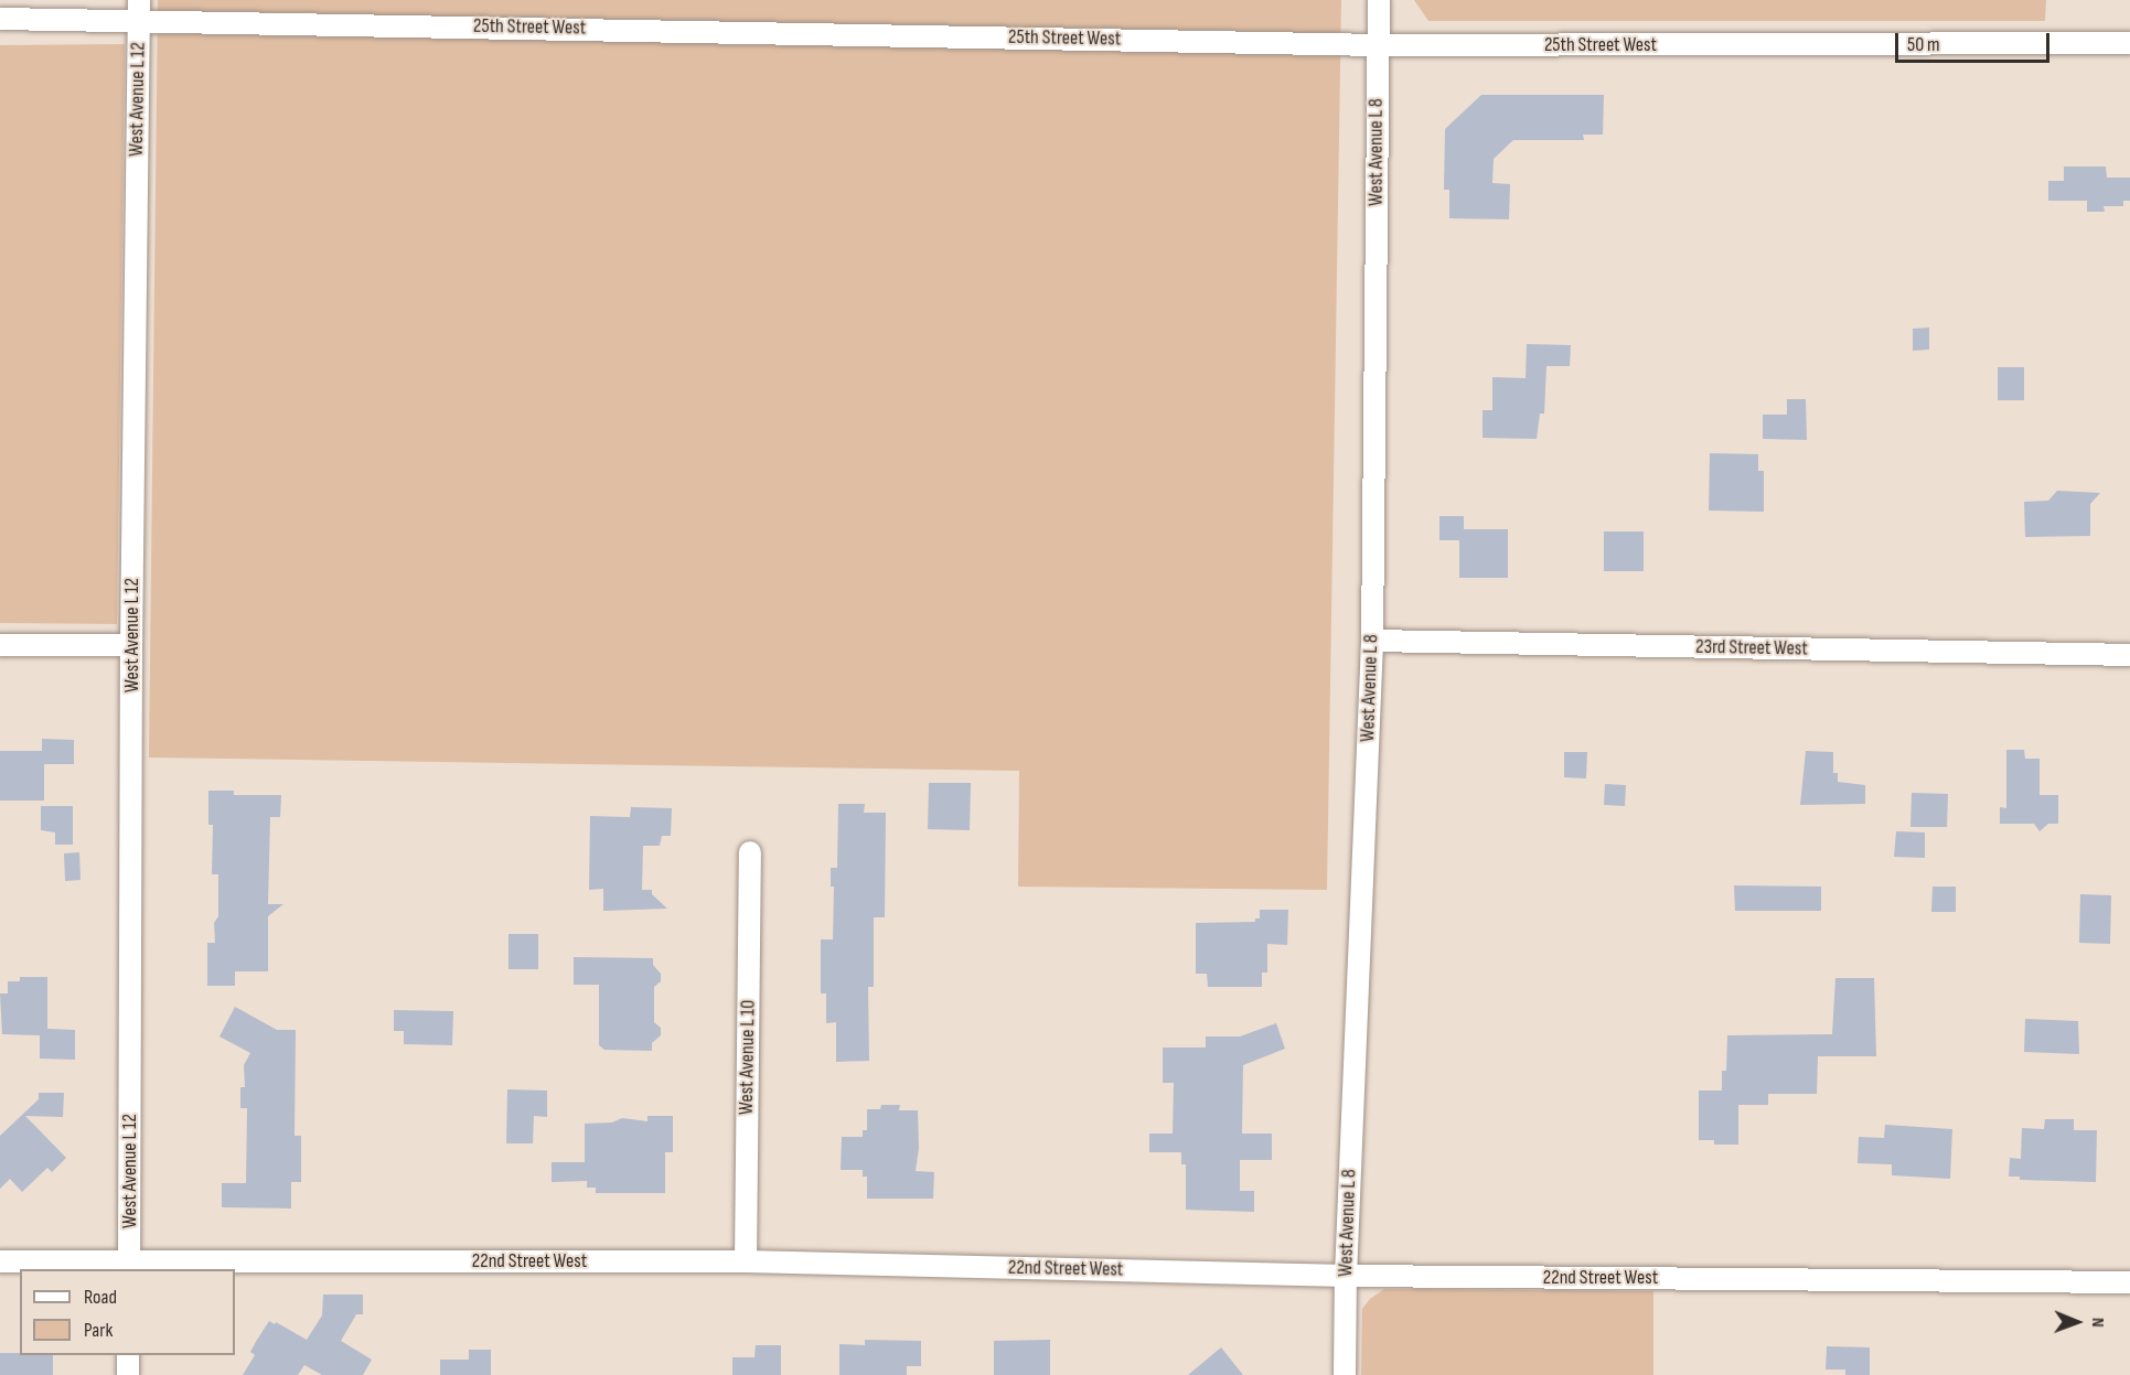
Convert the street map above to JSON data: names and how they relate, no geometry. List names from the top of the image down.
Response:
{
  "streets": {
    "street": [
      "25th Street West",
      "West Avenue L 12",
      "West Avenue L 8",
      "23rd Street West",
      "West Avenue L 10",
      "22nd Street West"
    ]
  },
  "crossings": [
    ["25th Street West", "West Avenue L 12"],
    ["25th Street West", "West Avenue L 8"],
    ["West Avenue L 12", "22nd Street West"],
    ["West Avenue L 8", "23rd Street West"],
    ["West Avenue L 8", "22nd Street West"],
    ["West Avenue L 10", "22nd Street West"]
  ],
  "legend": ["Road", "Park"],
  "scale_bar": "50 m",
  "north": "right"
}
